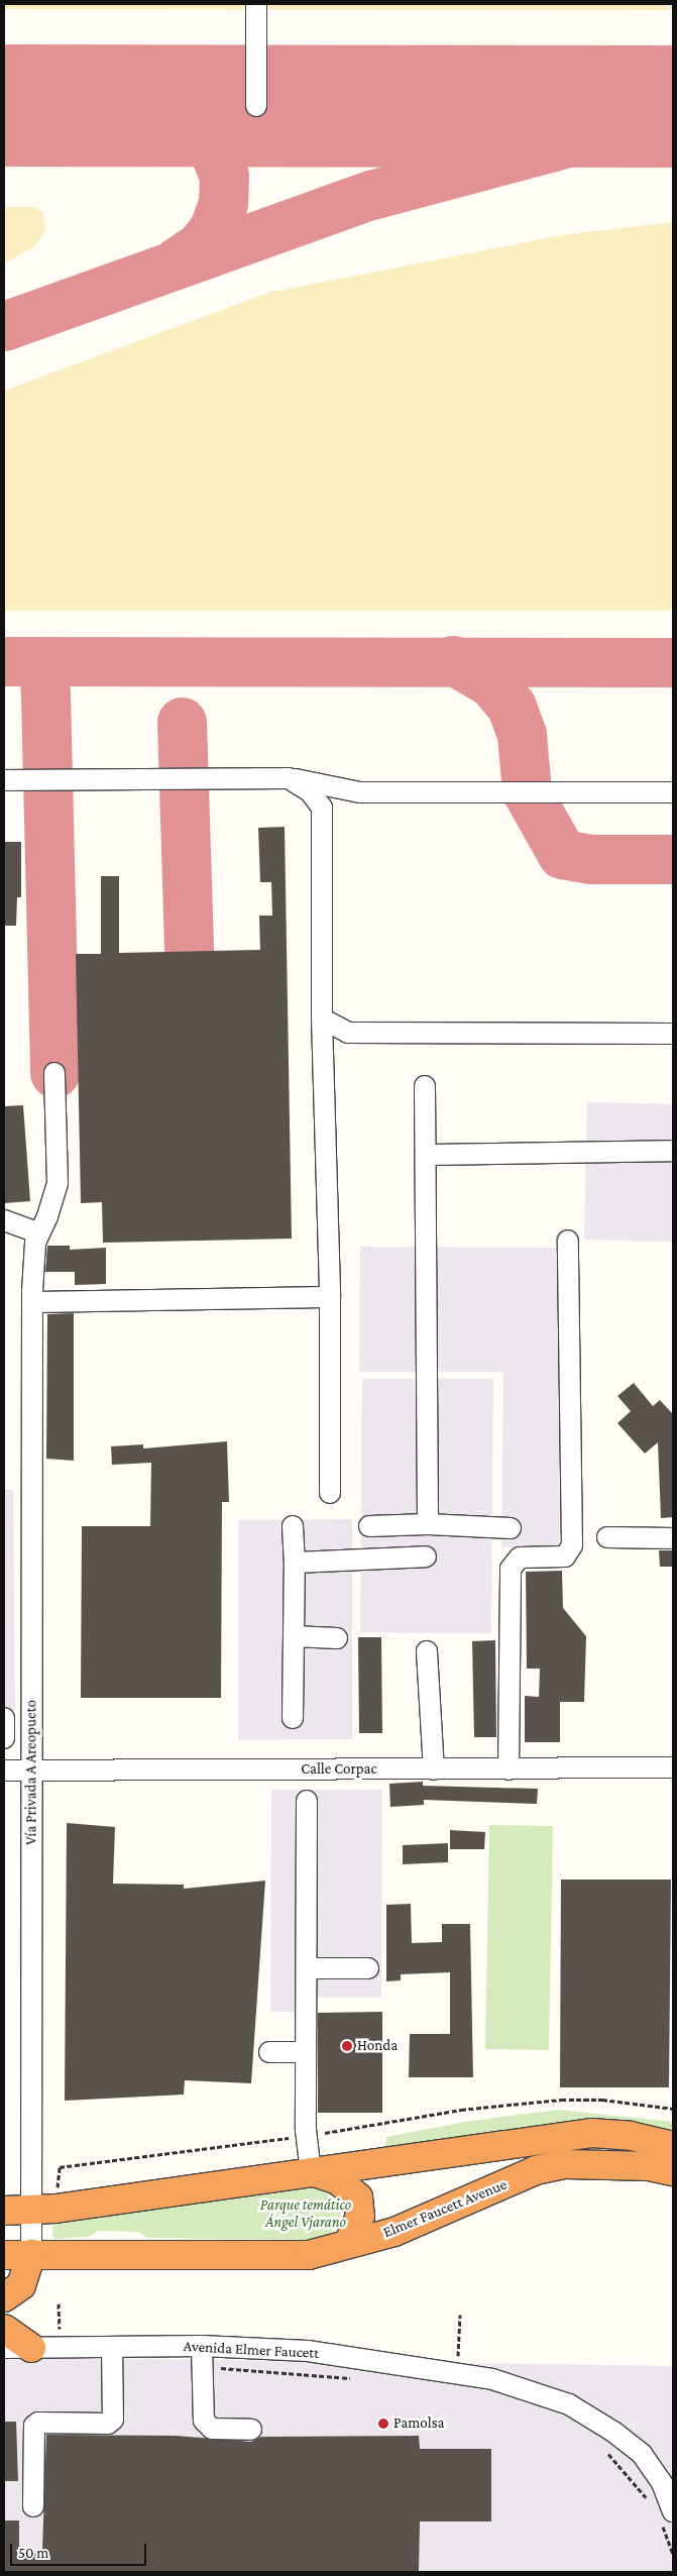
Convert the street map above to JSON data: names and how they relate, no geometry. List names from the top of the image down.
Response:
{
  "streets": {
    "highway": ["Elmer Faucett Avenue"],
    "street": ["Calle Corpac", "Vía Privada A Areopueto", "Avenida Elmer Faucett"]
  },
  "crossings": [
    ["Calle Corpac", "Vía Privada A Areopueto"],
    ["Vía Privada A Areopueto", "Elmer Faucett Avenue"]
  ],
  "parks": ["Parque temático Ángel Vjarano"],
  "places": ["Honda", "Pamolsa"],
  "scale_bar": "50 m"
}
